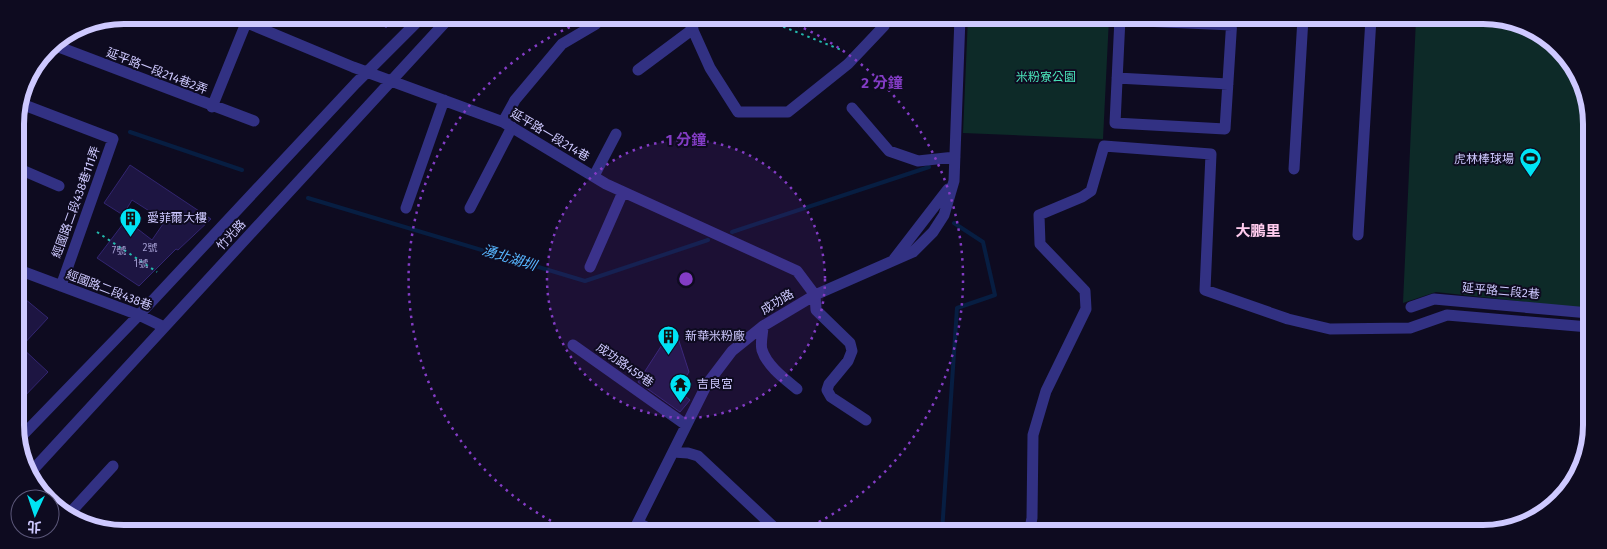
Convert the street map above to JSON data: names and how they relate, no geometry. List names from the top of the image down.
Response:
{
  "streets": {
    "street": [
      "延平路一段214巷2弄",
      "延平路一段214巷",
      "經國路二段438巷111弄",
      "竹光路",
      "經國路二段438巷",
      "延平路二段2巷",
      "成功路",
      "成功路459巷"
    ]
  },
  "crossings": [
    ["延平路一段214巷", "竹光路"],
    ["延平路一段214巷", "成功路"],
    ["經國路二段438巷111弄", "經國路二段438巷"],
    ["竹光路", "經國路二段438巷"],
    ["成功路", "成功路459巷"]
  ],
  "districts": ["大鵬里"],
  "water": ["湧北湖圳"],
  "parks": ["米粉寮公園"],
  "places": {
    "sports": ["虎林棒球場"],
    "building": ["愛菲爾大樓", "新華米粉廠"],
    "temple": ["吉良宮"]
  },
  "house_numbers": ["2號", "7號", "1號"],
  "north": "bottom",
  "rings": ["2 分鐘", "1 分鐘"]
}
